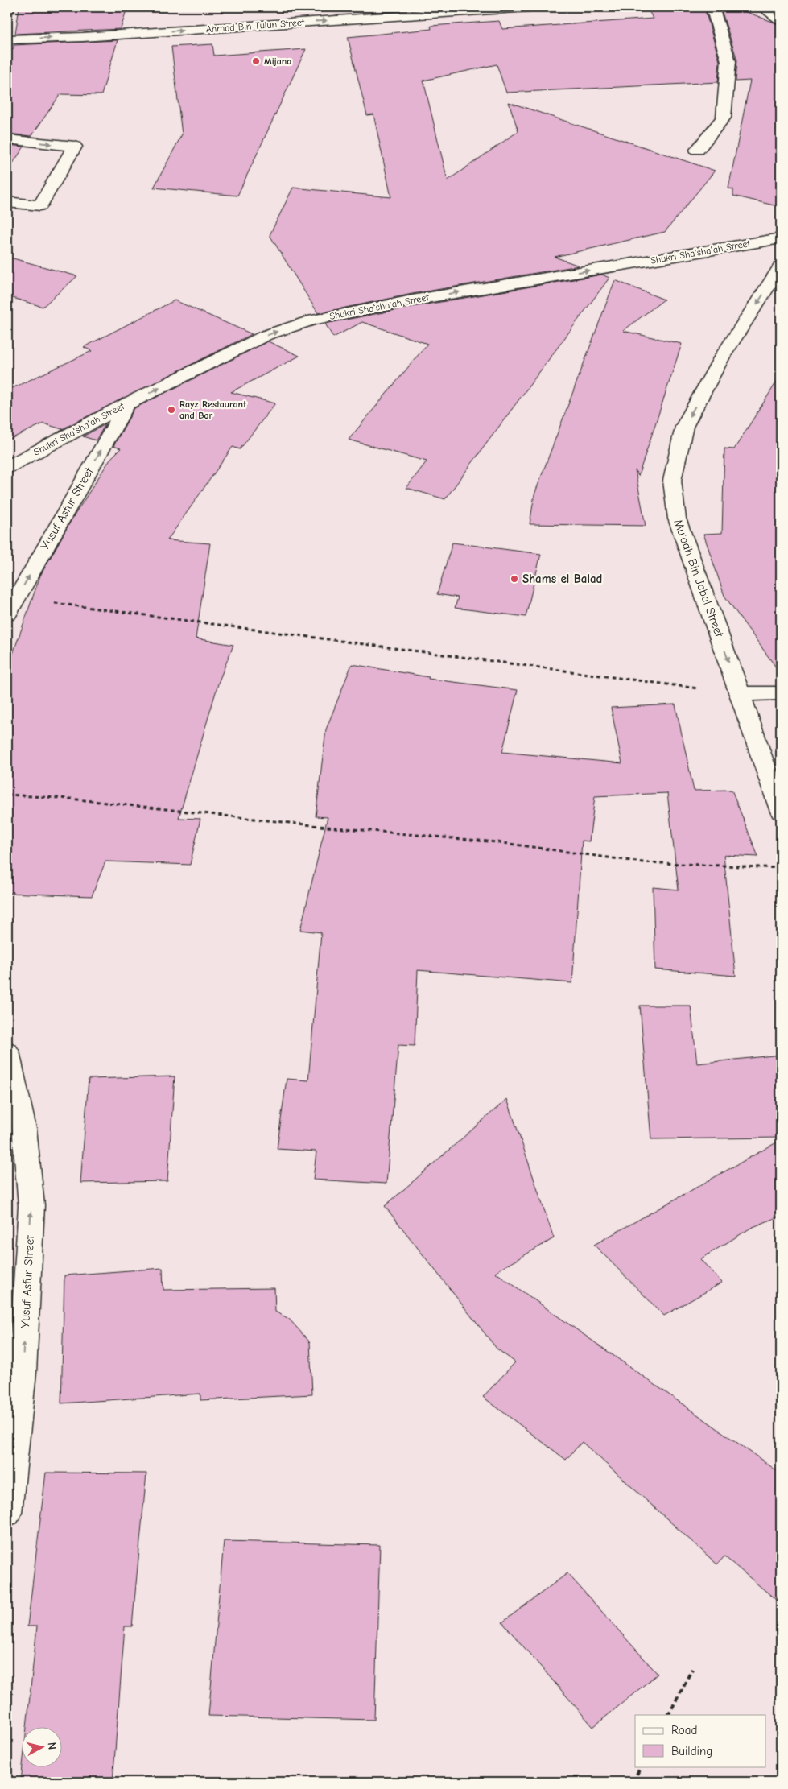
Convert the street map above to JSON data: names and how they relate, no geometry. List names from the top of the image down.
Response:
{
  "streets": {
    "street": [
      "Ahmad Bin Tulun Street",
      "Shukri Shaʻshaʻah Street",
      "Yusuf Asfur Street",
      "Mu'adh Bin Jabal Street"
    ]
  },
  "crossings": [
    ["Shukri Shaʻshaʻah Street", "Yusuf Asfur Street"]
  ],
  "one_way": [
    "Ahmad Bin Tulun Street",
    "Shukri Shaʻshaʻah Street",
    "Yusuf Asfur Street",
    "Mu'adh Bin Jabal Street"
  ],
  "places": ["Mijana", "Rayz Restaurant and Bar", "Shams el Balad"],
  "legend": ["Road", "Building"],
  "north": "right"
}
